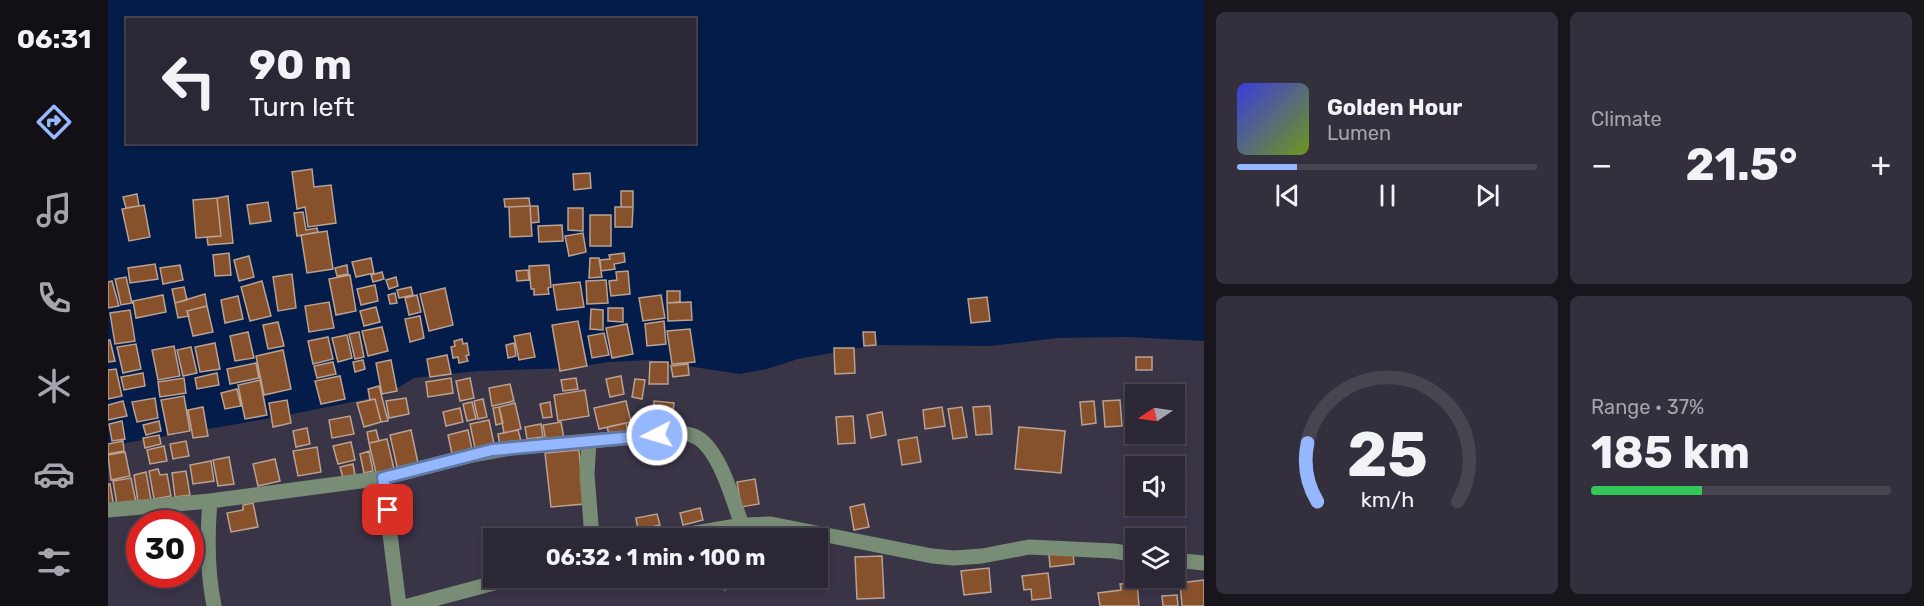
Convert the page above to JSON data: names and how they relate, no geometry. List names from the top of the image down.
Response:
{
  "north": "left",
  "page": {
    "tabs": "06:31",
    "tile": [
      "Climate",
      ["Range · 37%", "185 km"]
    ],
    "turn": ["90 m", "Turn left"],
    "song": ["Golden Hour", "Lumen"],
    "heat": ["−", "21.5°", "+"],
    "limit": "30",
    "trip": "06:32 · 1 min · 100 m",
    "gauge": ["25", "km/h"]
  }
}
